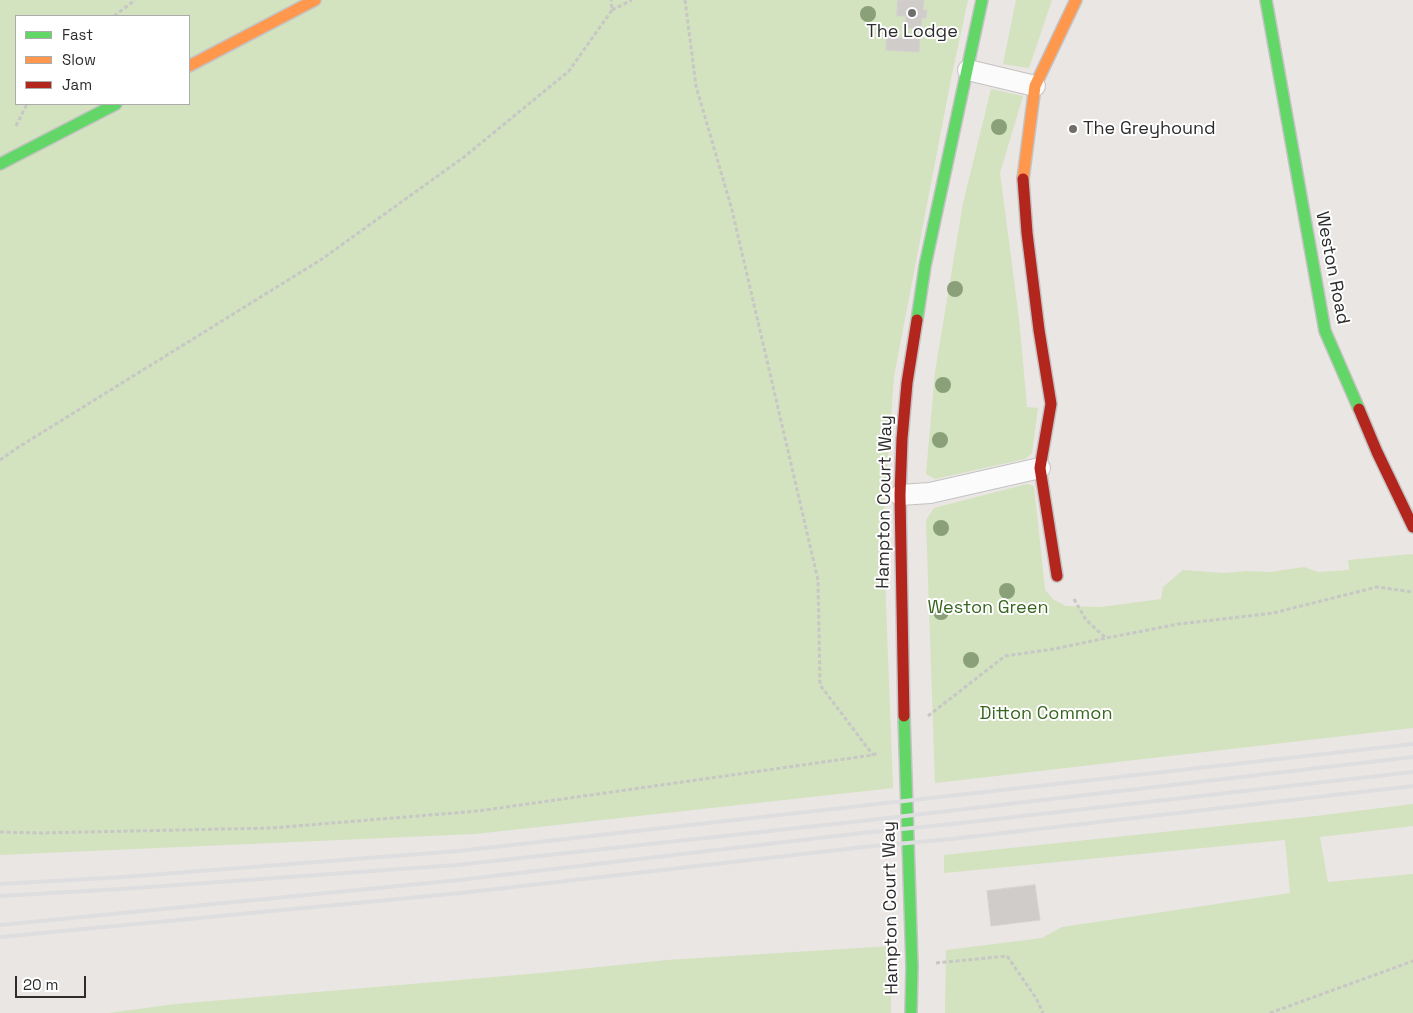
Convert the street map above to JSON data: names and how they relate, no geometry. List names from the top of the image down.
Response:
{
  "streets": {
    "main road": ["Weston Road", "Hampton Court Way"]
  },
  "parks": ["Weston Green", "Ditton Common"],
  "places": ["The Lodge", "The Greyhound"],
  "legend": ["Fast", "Slow", "Jam"],
  "scale_bar": "20 m"
}
